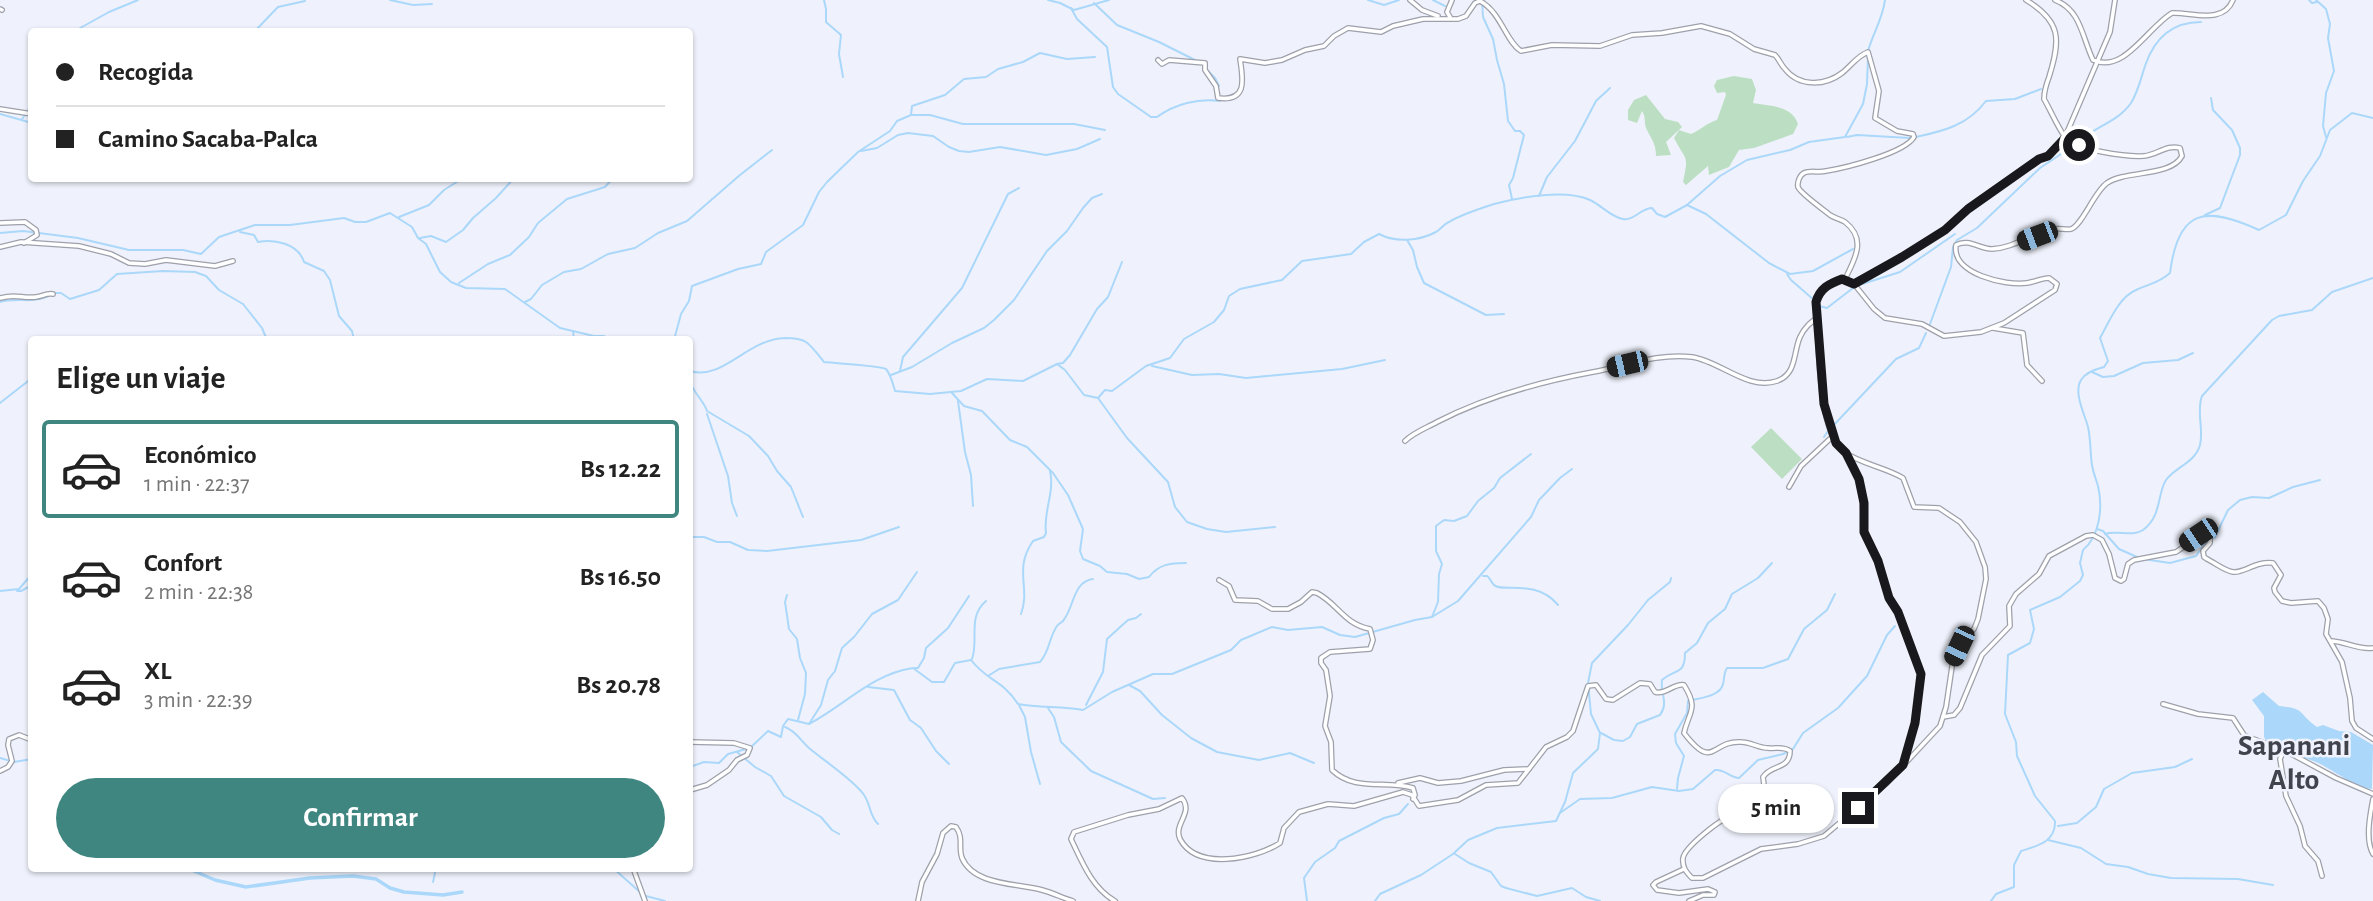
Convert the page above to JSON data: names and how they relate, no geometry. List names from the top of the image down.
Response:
{
  "districts": ["Sapanani Alto"],
  "page": {
    "banner": ["Recogida", "Camino Sacaba-Palca"],
    "heading": "Elige un viaje",
    "list": [
      {
        "name": "Económico",
        "note": "1 min · 22:37",
        "value": "Bs 12.22"
      },
      {
        "name": "Confort",
        "note": "2 min · 22:38",
        "value": "Bs 16.50"
      },
      {
        "name": "XL",
        "note": "3 min · 22:39",
        "value": "Bs 20.78"
      }
    ],
    "buttons": "Confirmar",
    "bubble": "5 min"
  }
}
